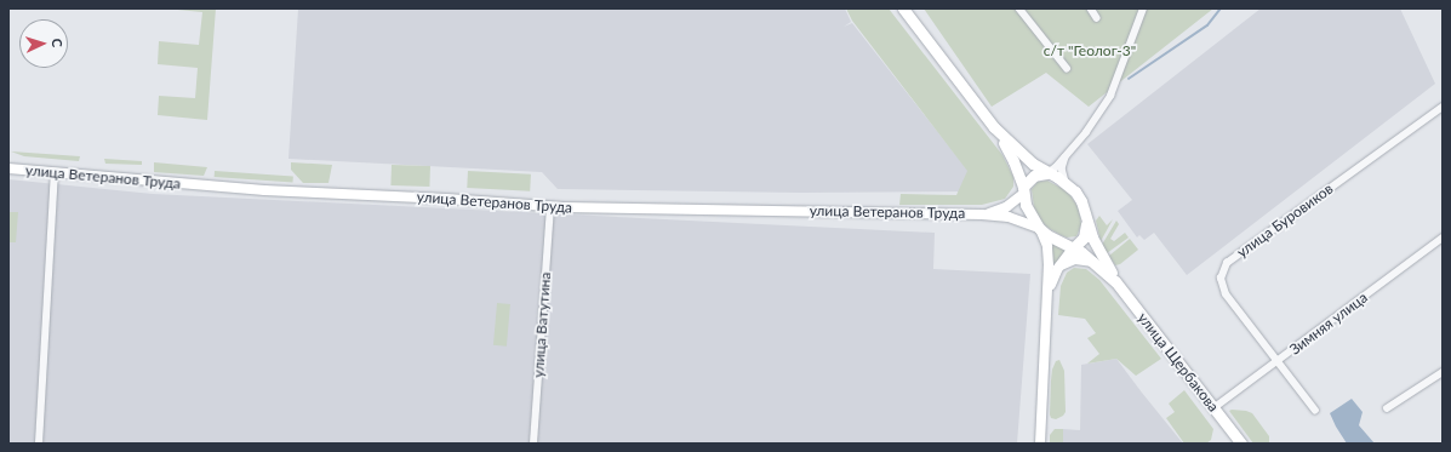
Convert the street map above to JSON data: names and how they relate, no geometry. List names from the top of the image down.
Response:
{
  "streets": {
    "main road": ["улица Ветеранов Труда", "улица Щербакова"],
    "street": ["улица Буровиков", "Зимняя улица", "улица Ватутина"]
  },
  "crossings": [
    ["улица Ветеранов Труда", "улица Ватутина"],
    ["улица Буровиков", "Зимняя улица"],
    ["Зимняя улица", "улица Щербакова"]
  ],
  "parks": ["с/т \"Геолог-3\""],
  "north": "right"
}
